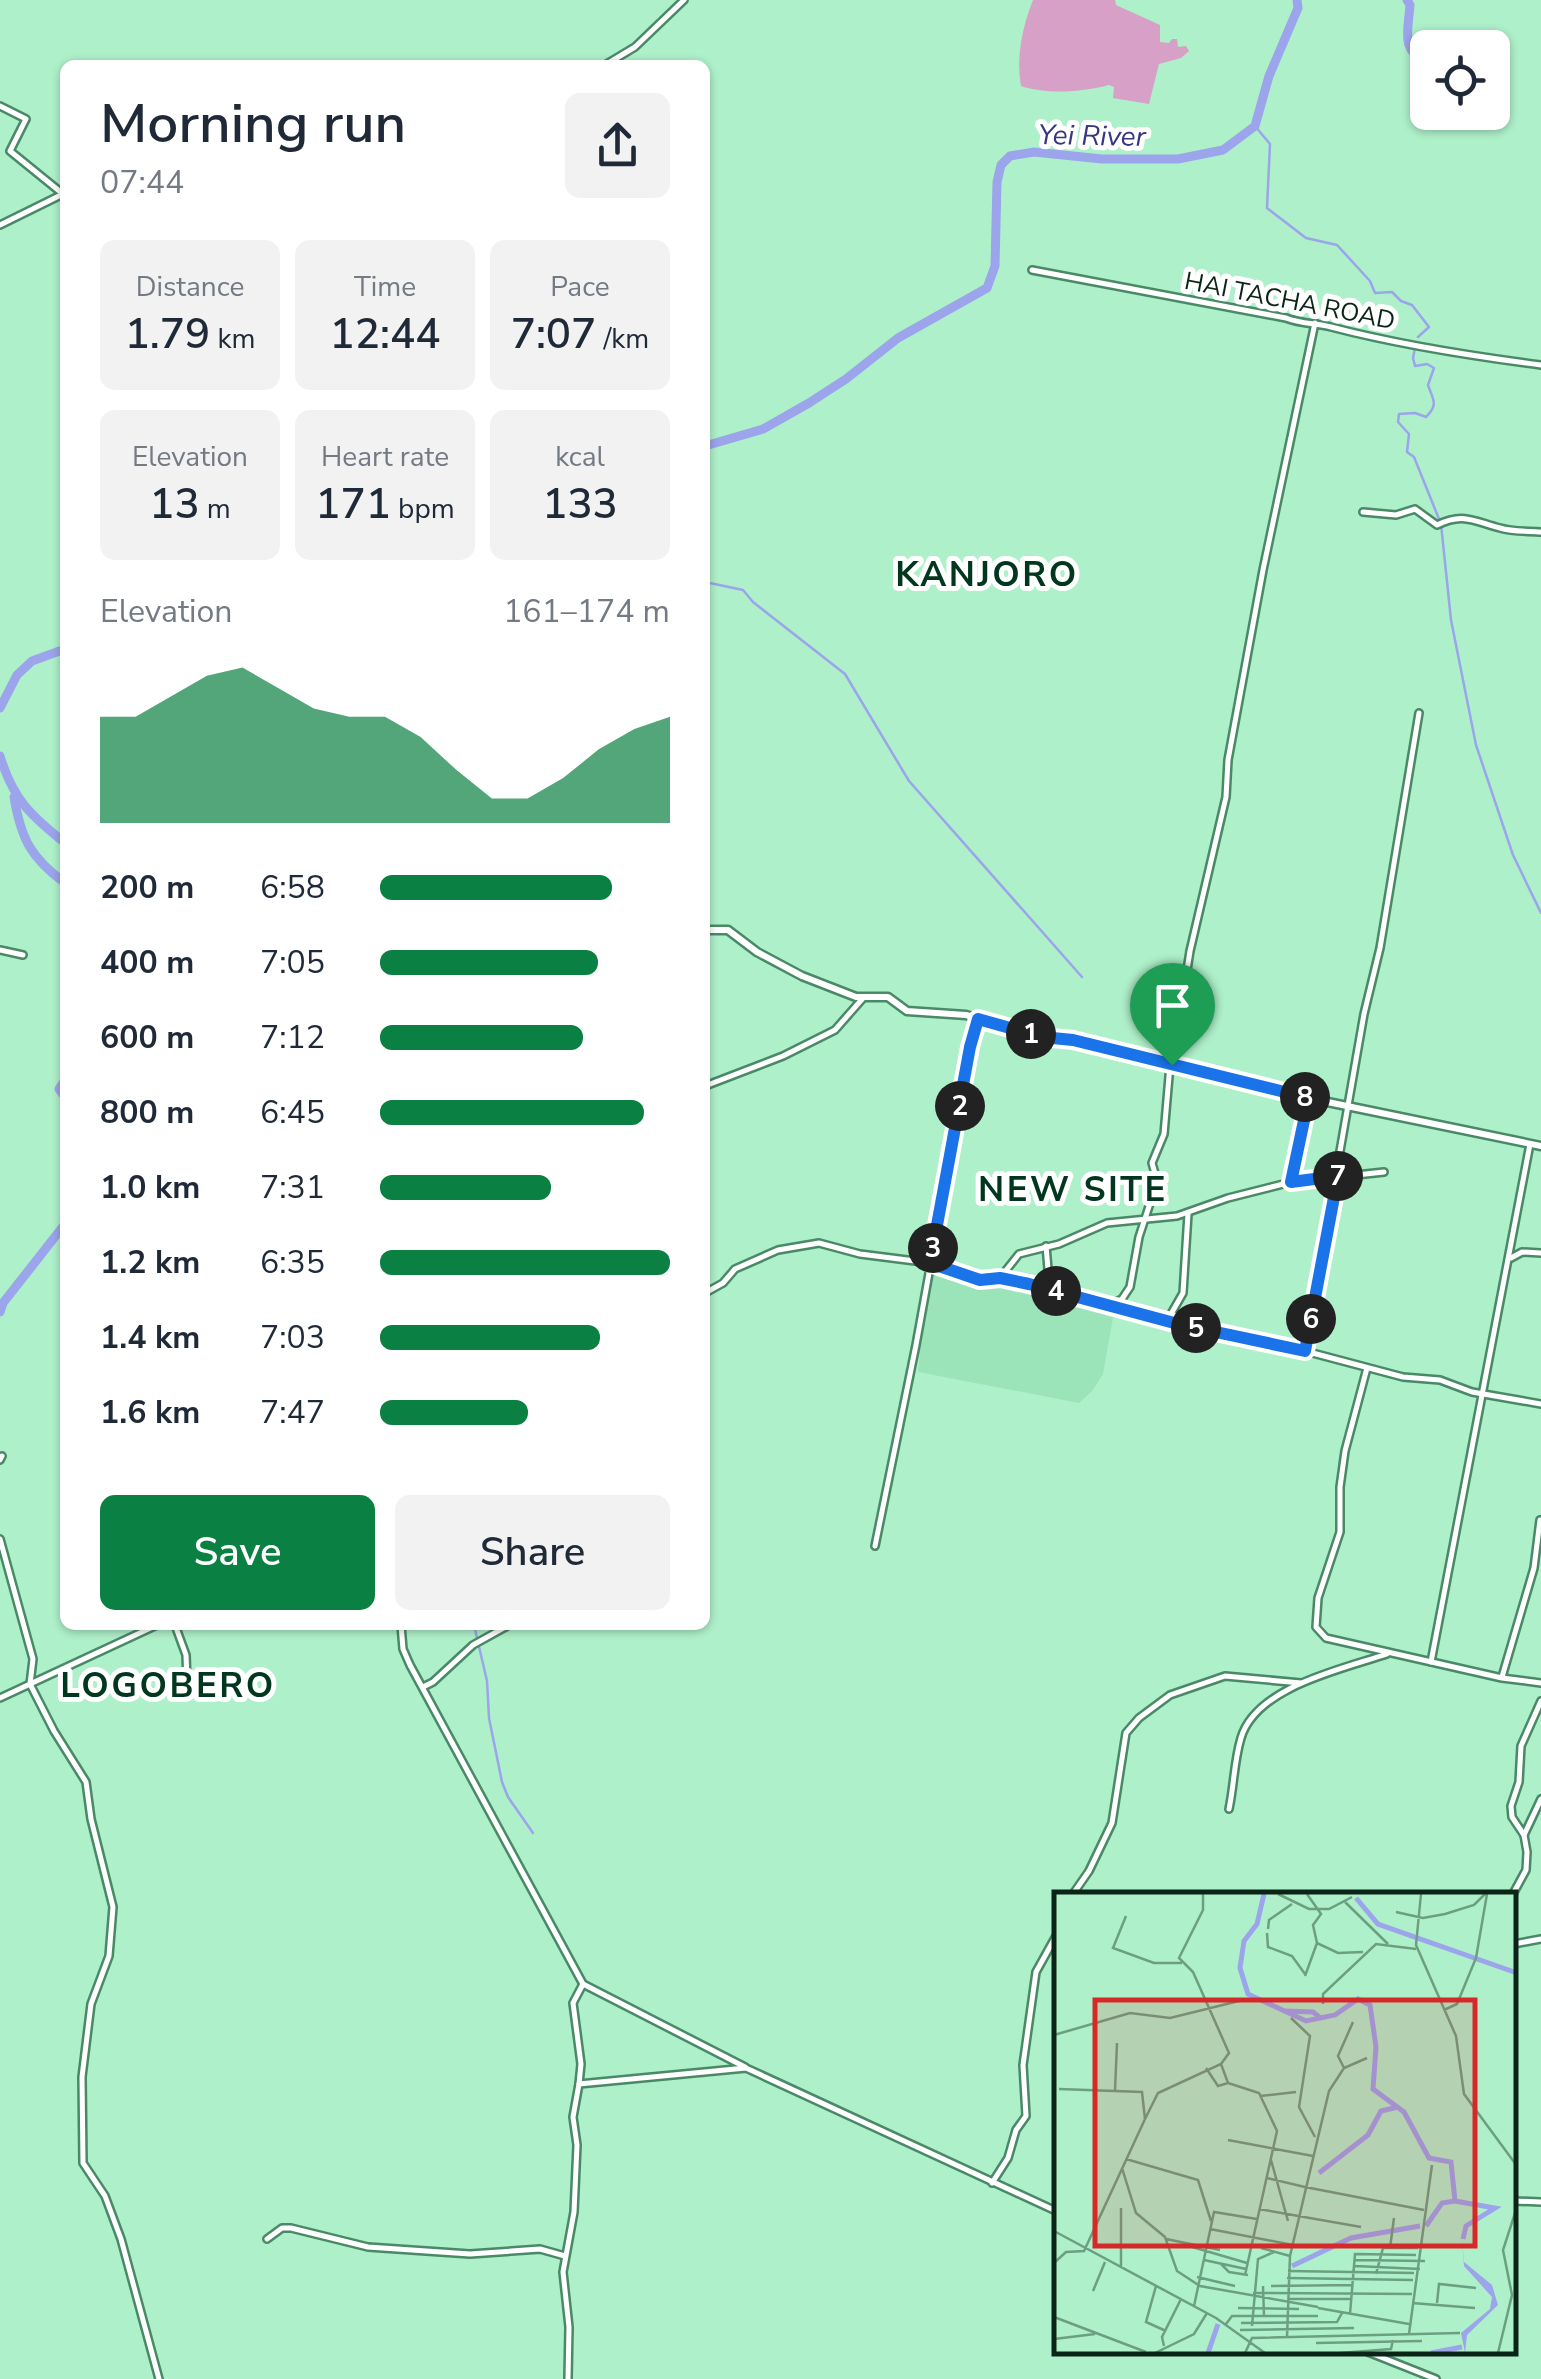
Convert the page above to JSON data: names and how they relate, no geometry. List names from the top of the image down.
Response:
{
  "streets": {
    "street": ["HAI TACHA ROAD"]
  },
  "districts": ["KANJORO", "NEW SITE", "LOGOBERO"],
  "water": ["Yei River"],
  "page": {
    "heading": ["Morning run", "07:44"],
    "stats": [
      ["Distance", "1.79 km"],
      ["Time", "12:44"],
      ["Pace", "7:07 /km"],
      ["Elevation", "13 m"],
      ["Heart rate", "171 bpm"],
      ["kcal", "133"]
    ],
    "chart": ["Elevation", "161–174 m"],
    "list": [
      {
        "name": "200 m",
        "note": "6:58"
      },
      {
        "name": "400 m",
        "note": "7:05"
      },
      {
        "name": "600 m",
        "note": "7:12"
      },
      {
        "name": "800 m",
        "note": "6:45"
      },
      {
        "name": "1.0 km",
        "note": "7:31"
      },
      {
        "name": "1.2 km",
        "note": "6:35"
      },
      {
        "name": "1.4 km",
        "note": "7:03"
      },
      {
        "name": "1.6 km",
        "note": "7:47"
      }
    ],
    "pins": [
      "1",
      "8",
      "2",
      "7",
      "3",
      "4",
      "6",
      "5"
    ],
    "buttons": ["Save", "Share"]
  }
}
